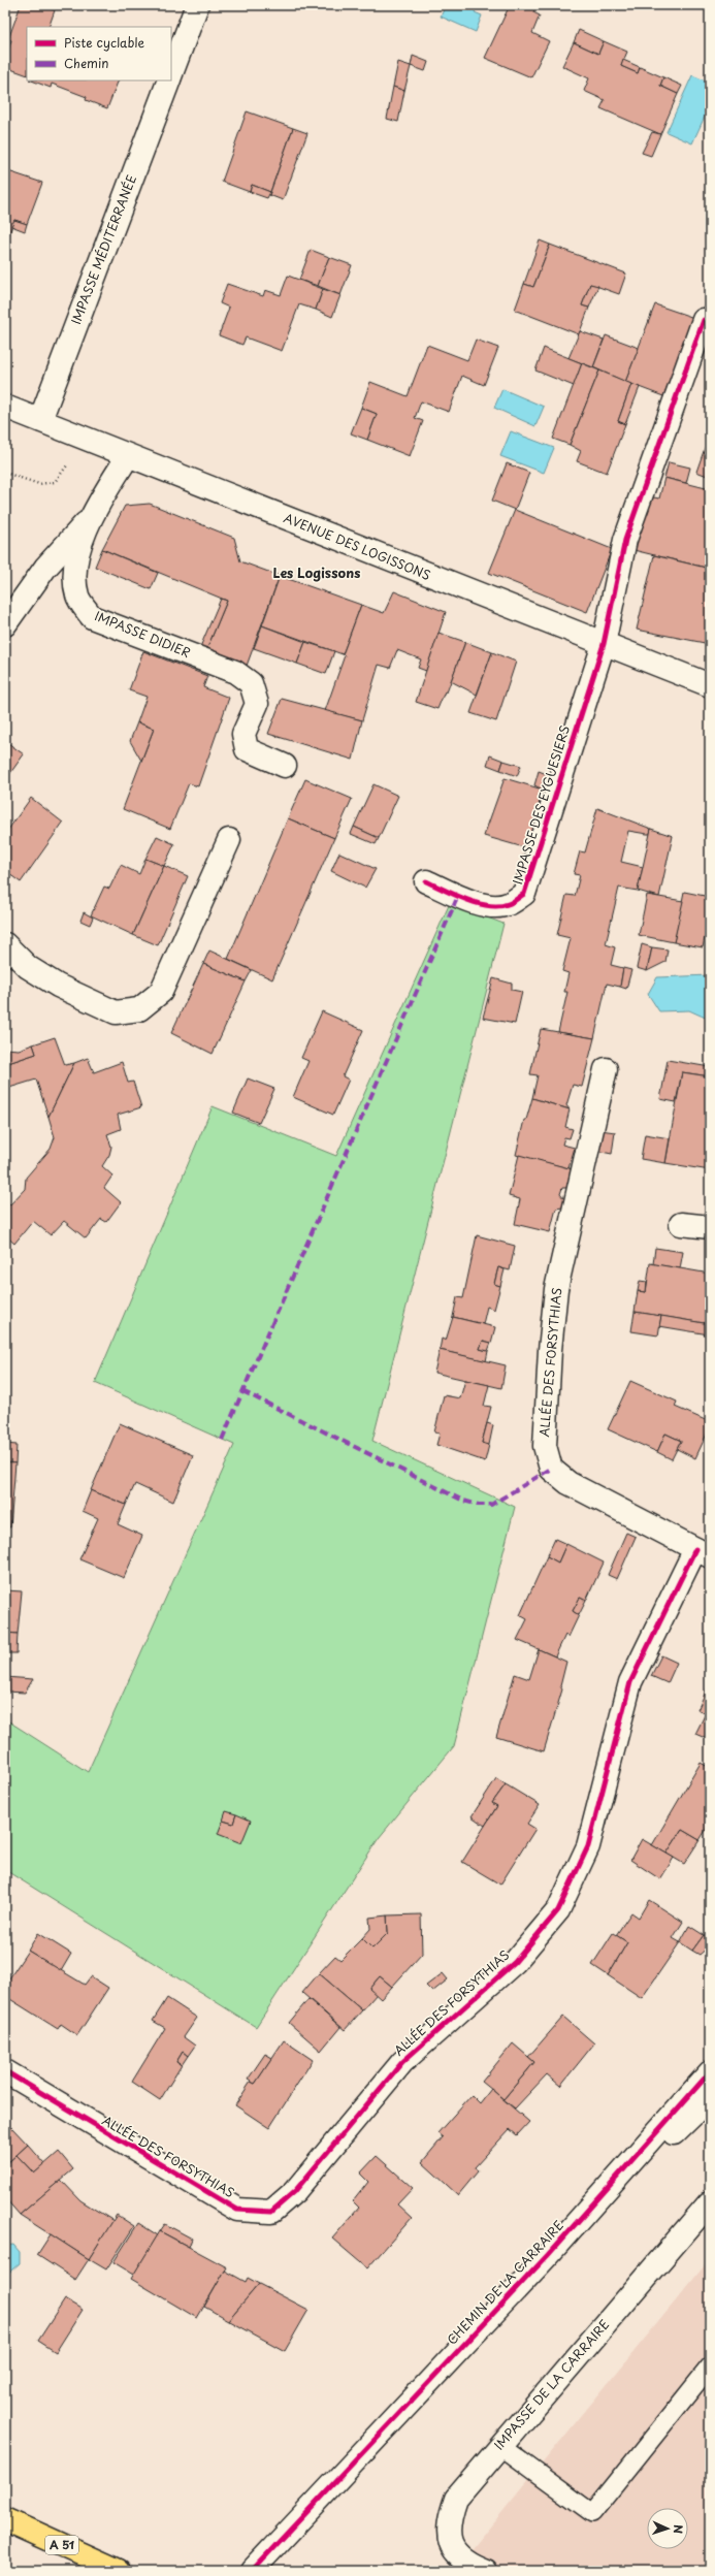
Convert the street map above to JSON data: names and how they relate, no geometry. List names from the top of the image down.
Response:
{
  "streets": {
    "highway": ["A 51"],
    "street": [
      "IMPASSE MÉDITERRANÉE",
      "AVENUE DES LOGISSONS",
      "IMPASSE DIDIER",
      "IMPASSE DES EYGUESIERS",
      "ALLÉE DES FORSYTHIAS",
      "CHEMIN DE LA CARRAIRE",
      "IMPASSE DE LA CARRAIRE"
    ]
  },
  "crossings": [
    ["IMPASSE MÉDITERRANÉE", "AVENUE DES LOGISSONS"],
    ["AVENUE DES LOGISSONS", "IMPASSE DIDIER"],
    ["AVENUE DES LOGISSONS", "IMPASSE DES EYGUESIERS"]
  ],
  "districts": ["Les Logissons"],
  "legend": ["Piste cyclable", "Chemin"],
  "north": "right"
}
